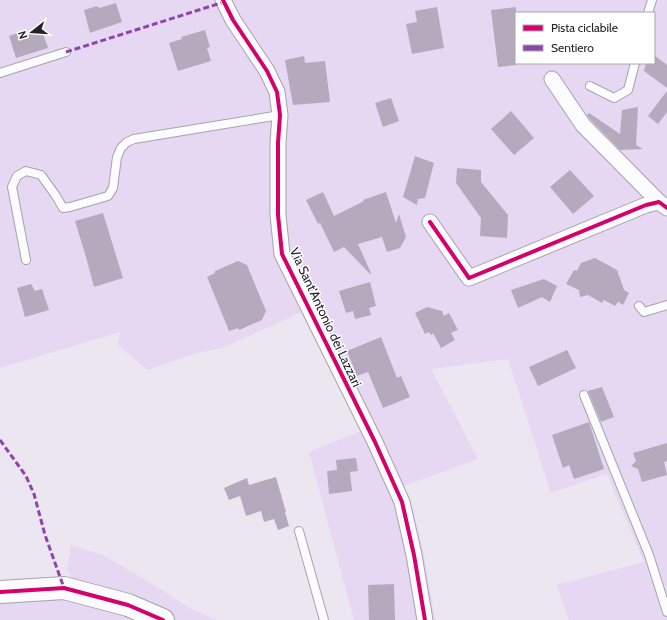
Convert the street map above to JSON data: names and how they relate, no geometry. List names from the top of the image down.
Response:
{
  "streets": {
    "street": ["Via Sant'Antonio dei Lazzari"]
  },
  "legend": ["Pista ciclabile", "Sentiero"],
  "north": "left"
}
